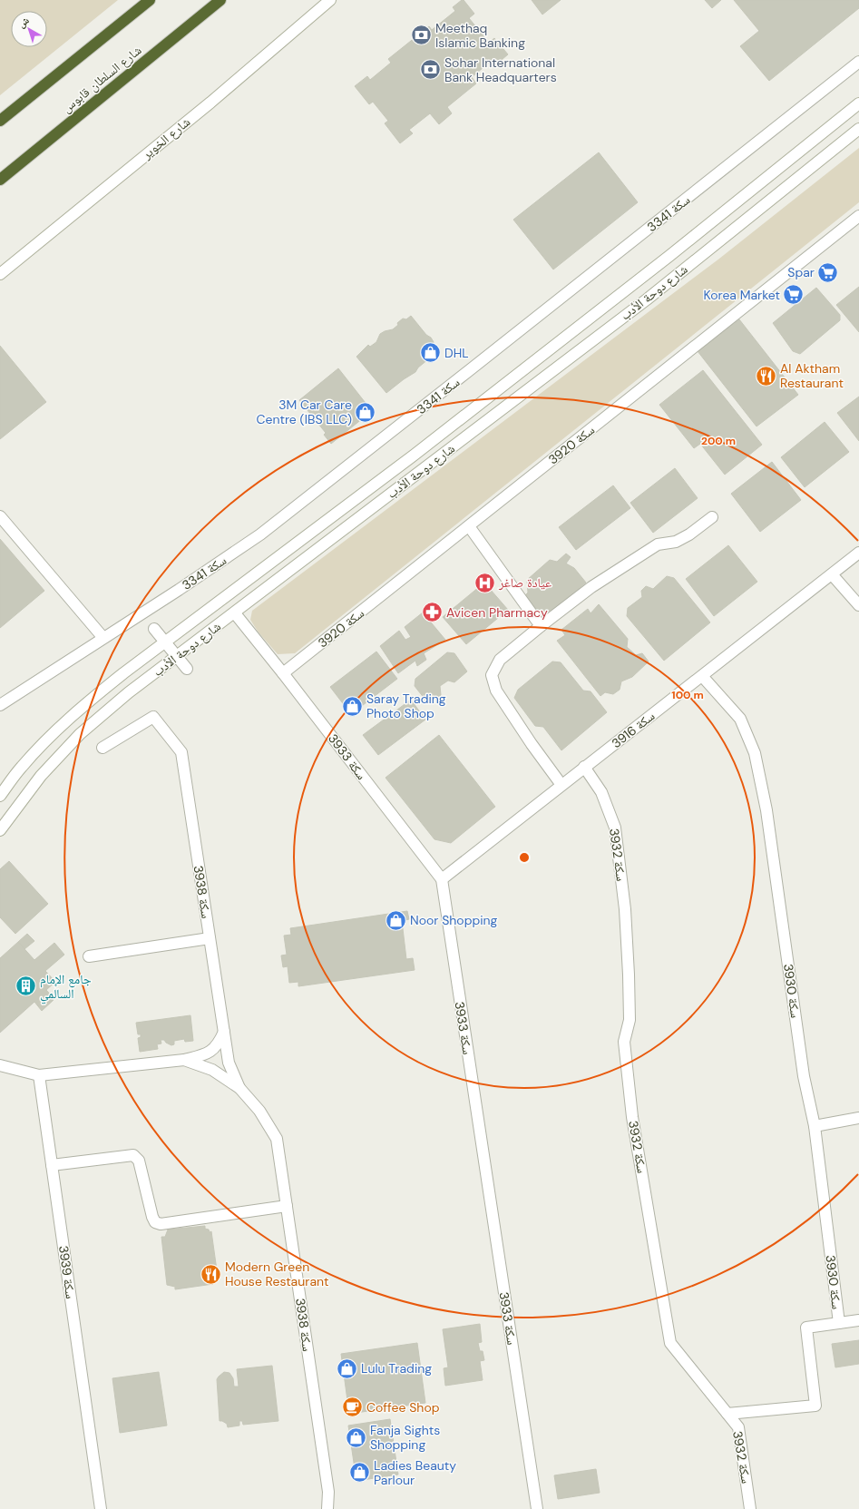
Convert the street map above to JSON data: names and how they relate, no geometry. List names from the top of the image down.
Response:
{
  "streets": {
    "highway": ["شارع السلطان قابوس"],
    "street": [
      "شارع الخوير",
      "سكة 3341",
      "شارع دوحة الأدب",
      "سكة 3920",
      "سكة 3916",
      "سكة 3933",
      "سكة 3932",
      "سكة 3938",
      "سكة 3930",
      "سكة 3939"
    ]
  },
  "crossings": [
    ["شارع دوحة الأدب", "سكة 3933"],
    ["سكة 3920", "سكة 3933"],
    ["سكة 3916", "سكة 3933"],
    ["سكة 3916", "سكة 3932"],
    ["سكة 3916", "سكة 3930"],
    ["سكة 3938", "سكة 3939"]
  ],
  "places": {
    "bank": ["Meethaq Islamic Banking", "Sohar International Bank Headquarters"],
    "supermarket": ["Spar", "Korea Market"],
    "shop": [
      "DHL",
      "3M Car Care Centre (IBS LLC)",
      "Saray Trading Photo Shop",
      "Noor Shopping",
      "Lulu Trading",
      "Fanja Sights Shopping",
      "Ladies Beauty Parlour"
    ],
    "restaurant": ["Al Aktham Restaurant", "Modern Green House Restaurant"],
    "hospital": ["عيادة صاغر"],
    "pharmacy": ["Avicen Pharmacy"],
    "building": ["جامع الإمام السالمي"],
    "cafe": ["Coffee Shop"]
  },
  "north": "top left",
  "rings": ["200 m", "100 m"]
}
